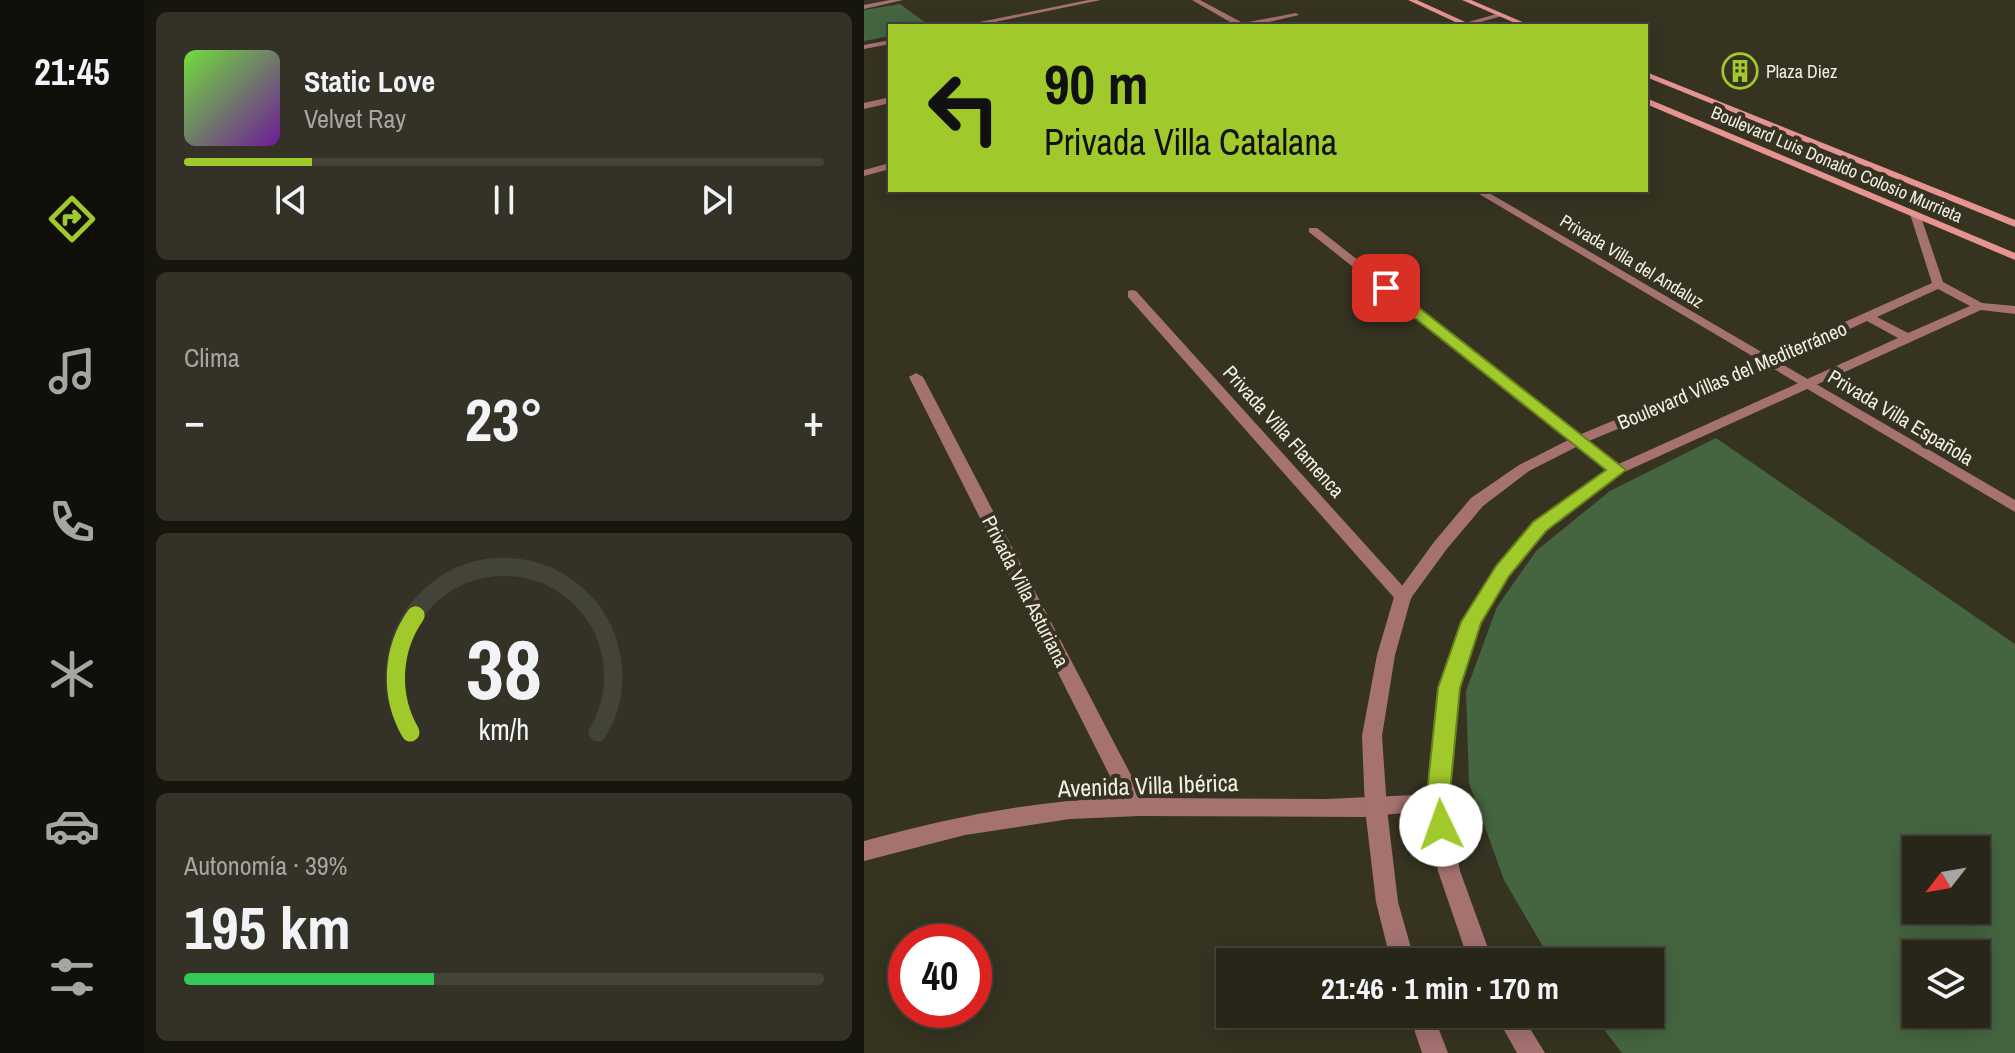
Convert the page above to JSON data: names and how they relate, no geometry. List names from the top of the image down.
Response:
{
  "streets": {
    "main road": ["Boulevard Luis Donaldo Colosio Murrieta"],
    "street": [
      "Privada Villa del Andaluz",
      "Boulevard Villas del Mediterráneo",
      "Privada Villa Española",
      "Privada Villa Flamenca",
      "Privada Villa Asturiana",
      "Avenida Villa Ibérica"
    ]
  },
  "crossings": [
    ["Privada Villa del Andaluz", "Boulevard Villas del Mediterráneo"],
    ["Privada Villa del Andaluz", "Privada Villa Española"],
    ["Boulevard Villas del Mediterráneo", "Privada Villa Española"],
    ["Boulevard Villas del Mediterráneo", "Privada Villa Flamenca"],
    ["Boulevard Villas del Mediterráneo", "Avenida Villa Ibérica"],
    ["Privada Villa Asturiana", "Avenida Villa Ibérica"]
  ],
  "places": {
    "building": ["Plaza Diez"]
  },
  "north": "bottom left",
  "page": {
    "tabs": "21:45",
    "turn": ["90 m", "Privada Villa Catalana"],
    "song": ["Static Love", "Velvet Ray"],
    "tile": [
      "Clima",
      ["Autonomía · 39%", "195 km"]
    ],
    "heat": ["−", "23°", "+"],
    "limit": "40",
    "trip": "21:46 · 1 min · 170 m",
    "gauge": ["38", "km/h"]
  }
}
